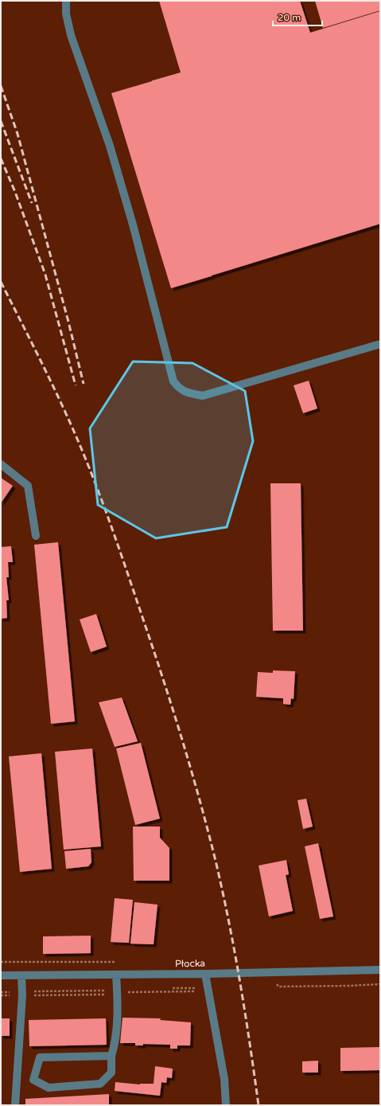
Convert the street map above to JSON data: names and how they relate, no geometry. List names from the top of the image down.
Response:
{
  "streets": {
    "street": ["Płocka"]
  },
  "scale_bar": "20 m"
}
